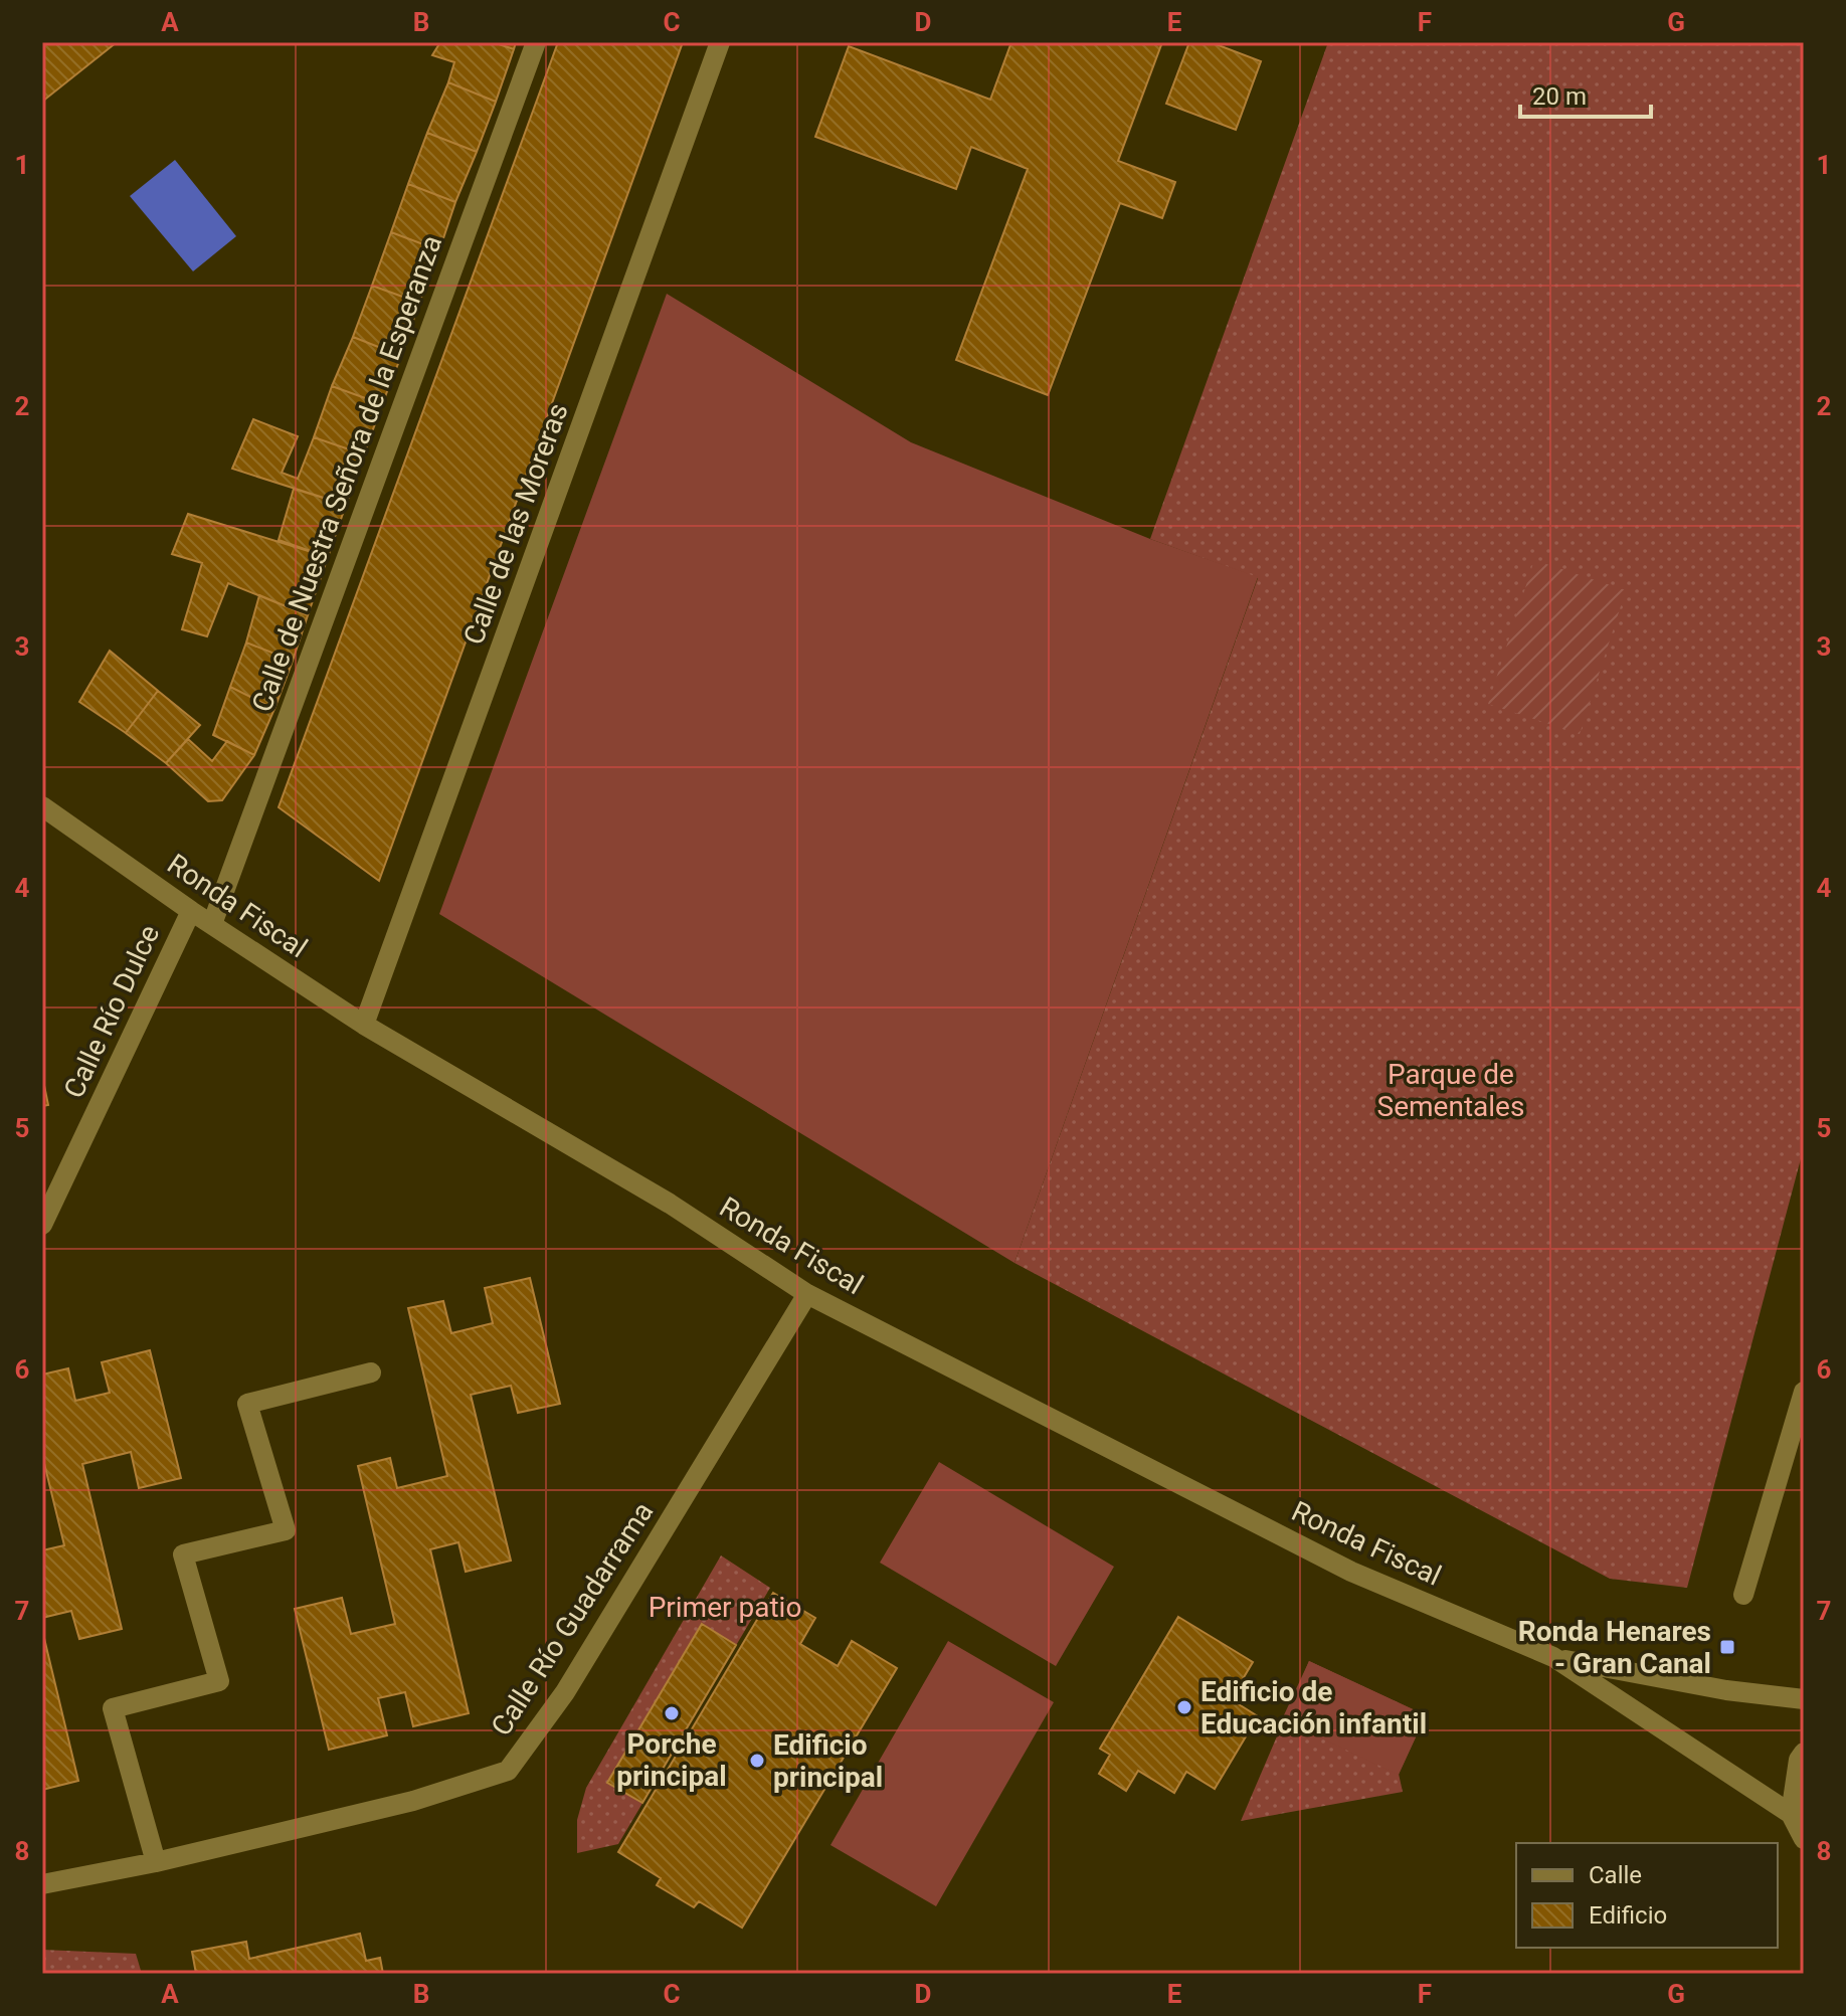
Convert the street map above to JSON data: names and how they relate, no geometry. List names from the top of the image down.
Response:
{
  "streets": {
    "street": [
      "Calle de Nuestra Señora de la Esperanza",
      "Calle de las Moreras",
      "Ronda Fiscal",
      "Calle Río Dulce",
      "Calle Río Guadarrama"
    ]
  },
  "crossings": [
    ["Calle de Nuestra Señora de la Esperanza", "Ronda Fiscal"],
    ["Calle de las Moreras", "Ronda Fiscal"],
    ["Ronda Fiscal", "Calle Río Dulce"],
    ["Ronda Fiscal", "Calle Río Guadarrama"]
  ],
  "parks": ["Parque de Sementales", "Primer patio"],
  "places": {
    "transit": ["Ronda Henares - Gran Canal"],
    "other": ["Edificio de Educación infantil", "Porche principal", "Edificio principal"]
  },
  "legend": ["Calle", "Edificio"],
  "scale_bar": "20 m",
  "grid": {
    "columns": [
      "A",
      "B",
      "C",
      "D",
      "E",
      "F",
      "G"
    ],
    "rows": [
      "1",
      "2",
      "3",
      "4",
      "5",
      "6",
      "7",
      "8"
    ]
  }
}
